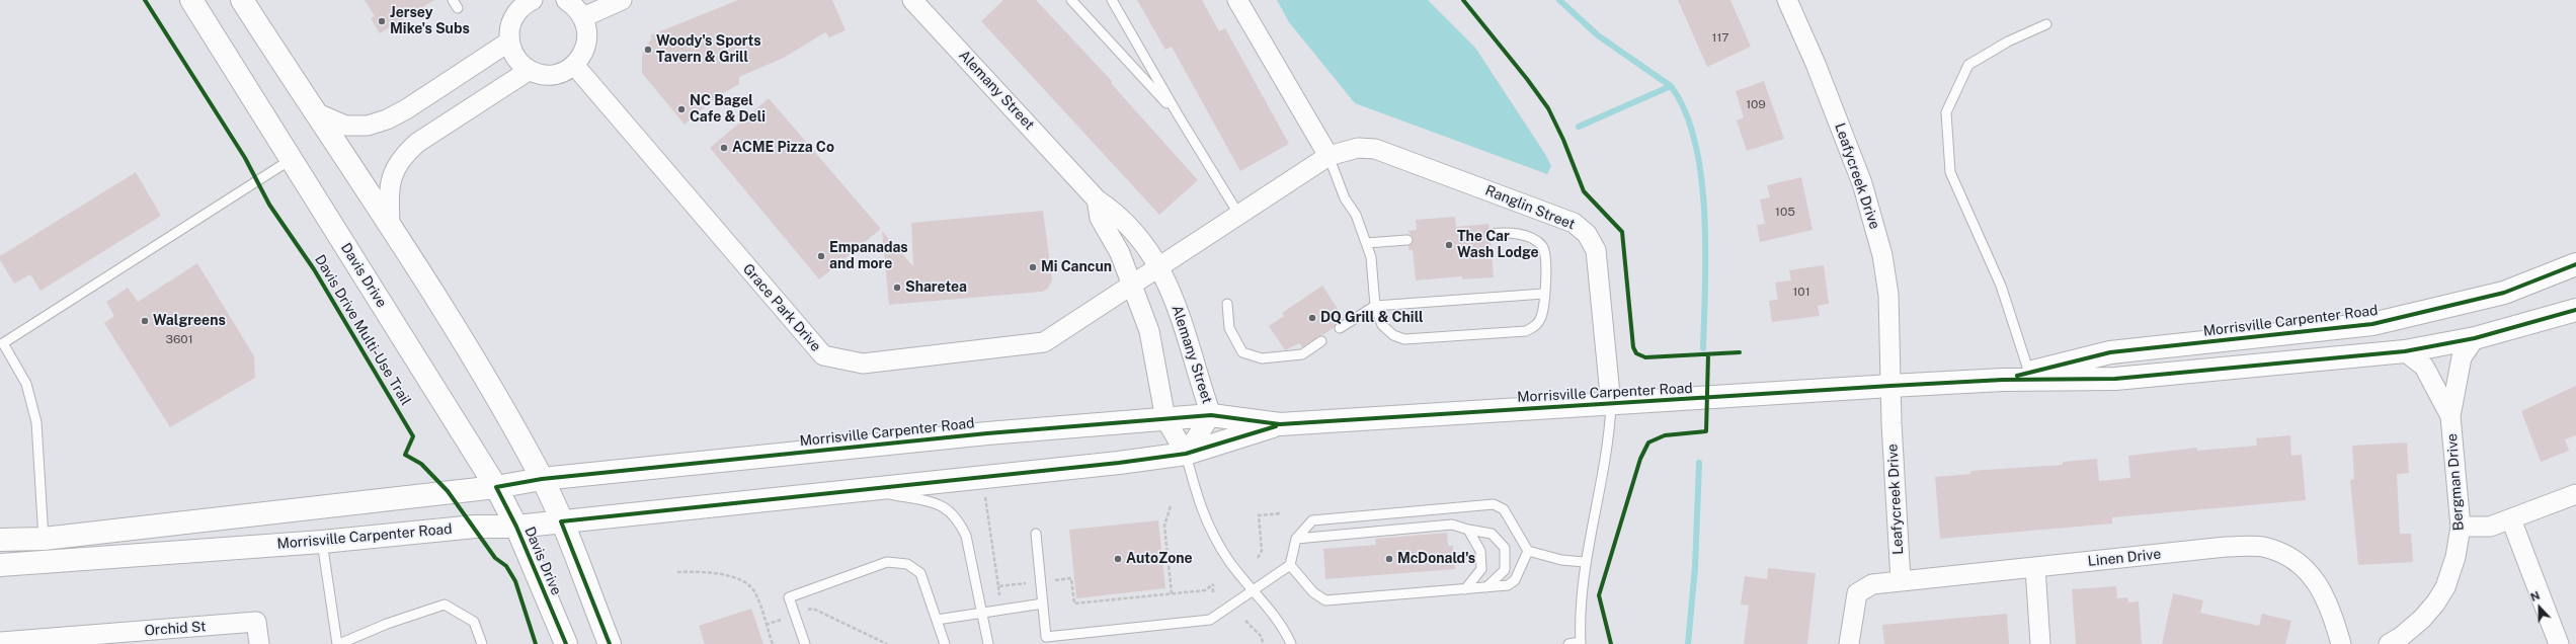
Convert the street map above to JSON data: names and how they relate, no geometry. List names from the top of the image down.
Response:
{
  "streets": {
    "main road": ["Davis Drive", "Morrisville Carpenter Road"],
    "street": [
      "Alemany Street",
      "Leafycreek Drive",
      "Ranglin Street",
      "Grace Park Drive",
      "Bergman Drive",
      "Linen Drive",
      "Orchid St"
    ],
    "cycle path": ["Davis Drive Multi-Use Trail"]
  },
  "crossings": [
    ["Alemany Street", "Morrisville Carpenter Road"],
    ["Leafycreek Drive", "Morrisville Carpenter Road"],
    ["Leafycreek Drive", "Linen Drive"],
    ["Ranglin Street", "Morrisville Carpenter Road"],
    ["Davis Drive", "Morrisville Carpenter Road"],
    ["Morrisville Carpenter Road", "Bergman Drive"]
  ],
  "places": [
    "Jersey Mike's Subs",
    "Woody's Sports Tavern & Grill",
    "NC Bagel Cafe & Deli",
    "ACME Pizza Co",
    "The Car Wash Lodge",
    "Empanadas and more",
    "Mi Cancun",
    "Sharetea",
    "DQ Grill & Chill",
    "Walgreens",
    "AutoZone",
    "McDonald's"
  ],
  "house_numbers": [
    "117",
    "109",
    "105",
    "101",
    "3601"
  ],
  "north": "top"
}
